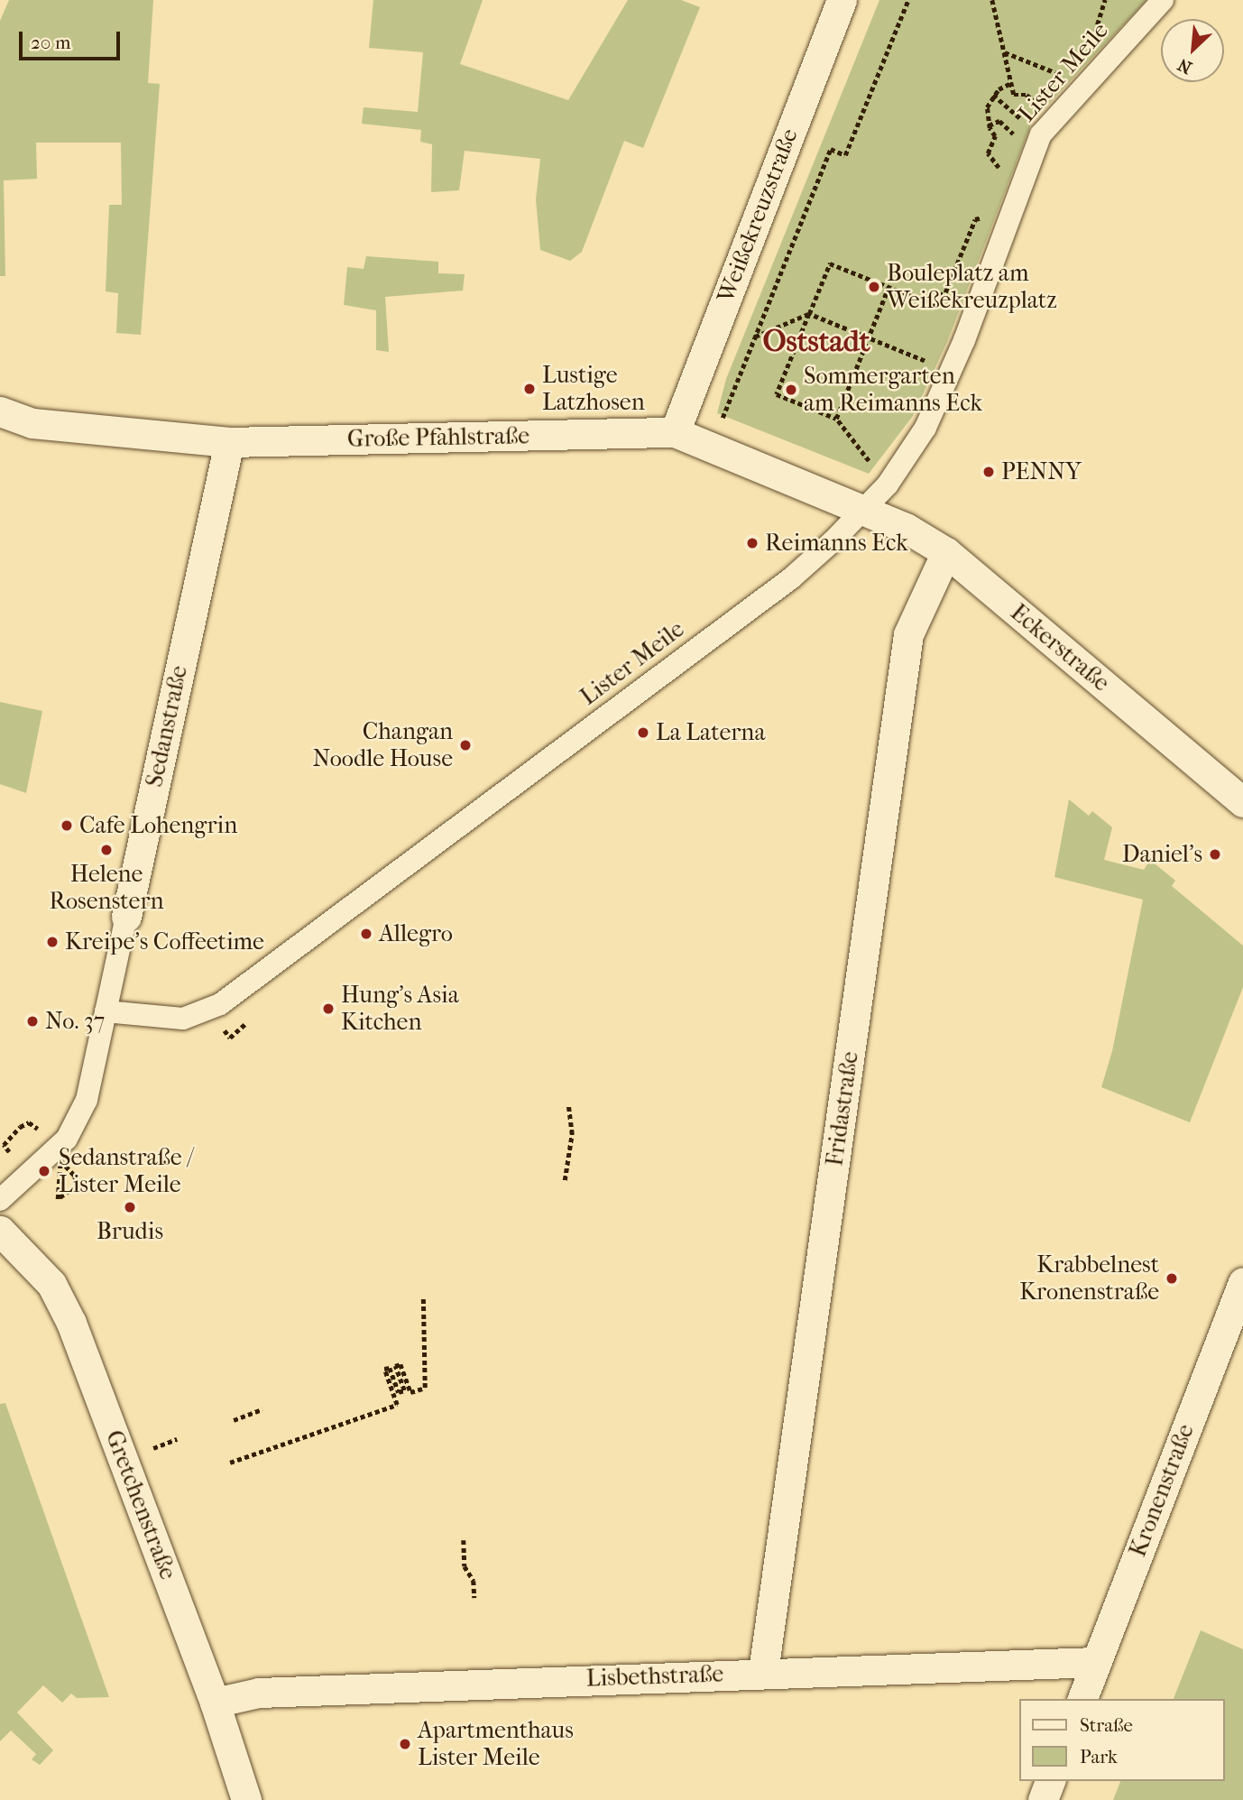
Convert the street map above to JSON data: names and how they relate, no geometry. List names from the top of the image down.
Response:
{
  "streets": {
    "street": [
      "Lister Meile",
      "Weißekreuzstraße",
      "Große Pfahlstraße",
      "Eckerstraße",
      "Sedanstraße",
      "Fridastraße",
      "Kronenstraße",
      "Gretchenstraße",
      "Lisbethstraße"
    ]
  },
  "crossings": [
    ["Lister Meile", "Große Pfahlstraße"],
    ["Lister Meile", "Eckerstraße"],
    ["Lister Meile", "Sedanstraße"],
    ["Weißekreuzstraße", "Große Pfahlstraße"],
    ["Große Pfahlstraße", "Eckerstraße"],
    ["Große Pfahlstraße", "Sedanstraße"],
    ["Eckerstraße", "Fridastraße"],
    ["Fridastraße", "Lisbethstraße"],
    ["Kronenstraße", "Lisbethstraße"],
    ["Gretchenstraße", "Lisbethstraße"]
  ],
  "districts": ["Oststadt"],
  "places": [
    "Bouleplatz am Weißekreuzplatz",
    "Lustige Latzhosen",
    "Sommergarten am Reimanns Eck",
    "PENNY",
    "Reimanns Eck",
    "La Laterna",
    "Changan Noodle House",
    "Cafe Lohengrin",
    "Helene Rosenstern",
    "Daniel's",
    "Allegro",
    "Kreipe's Coffeetime",
    "Hung's Asia Kitchen",
    "No. 37",
    "Sedanstraße / Lister Meile",
    "Brudis",
    "Krabbelnest Kronenstraße",
    "Apartmenthaus Lister Meile"
  ],
  "legend": ["Straße", "Park"],
  "scale_bar": "20 m",
  "north": "bottom left"
}
